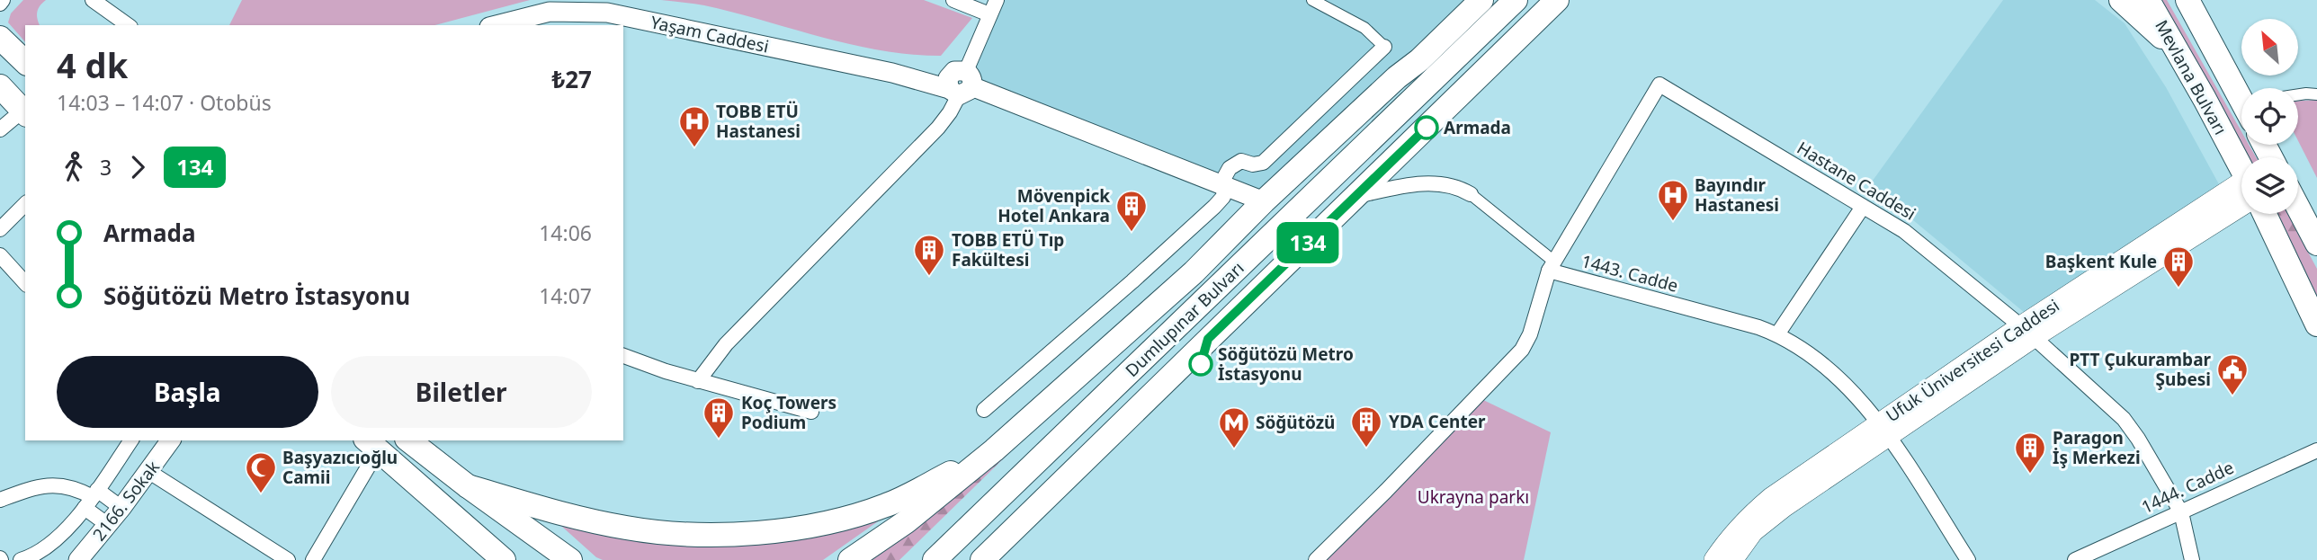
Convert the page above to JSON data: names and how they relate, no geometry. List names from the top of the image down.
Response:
{
  "streets": {
    "main road": ["Mevlana Bulvarı", "Dumlupınar Bulvarı", "Ufuk Üniversitesi Caddesi"],
    "street": [
      "Yaşam Caddesi",
      "Hastane Caddesi",
      "1443. Cadde",
      "1444. Cadde",
      "2166. Sokak"
    ]
  },
  "crossings": [
    ["Hastane Caddesi", "1443. Cadde"],
    ["Hastane Caddesi", "Ufuk Üniversitesi Caddesi"],
    ["Hastane Caddesi", "1444. Cadde"],
    ["1443. Cadde", "Ufuk Üniversitesi Caddesi"]
  ],
  "parks": ["Ukrayna parkı"],
  "places": {
    "other": ["Armada", "Söğütözü Metro İstasyonu"],
    "hospital": ["TOBB ETÜ Hastanesi", "Bayındır Hastanesi"],
    "building": [
      "Mövenpick Hotel Ankara",
      "TOBB ETÜ Tıp Fakültesi",
      "Başkent Kule",
      "Koç Towers Podium",
      "YDA Center",
      "Paragon İş Merkezi"
    ],
    "public building": ["PTT Çukurambar Şubesi"],
    "metro station": ["Söğütözü"],
    "mosque": ["Başyazıcıoğlu Camii"]
  },
  "lines": ["bus line 134"],
  "north": "top left",
  "page": {
    "on_map": "134",
    "heading": ["4 dk", "14:03 – 14:07 · Otobüs", "₺27"],
    "legs": ["3", "134"],
    "list": [
      {
        "name": "Armada",
        "value": "14:06"
      },
      {
        "name": "Söğütözü Metro İstasyonu",
        "value": "14:07"
      }
    ],
    "buttons": ["Başla", "Biletler"]
  }
}
